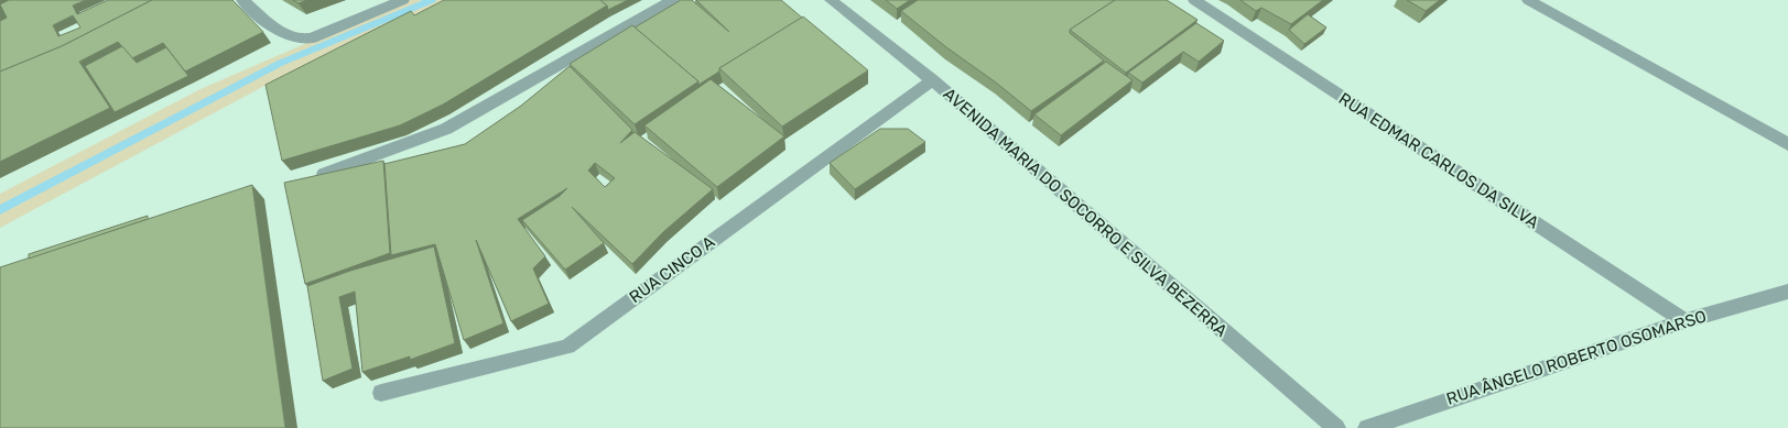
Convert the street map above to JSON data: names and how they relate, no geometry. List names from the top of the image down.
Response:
{
  "streets": {
    "street": [
      "RUA EDMAR CARLOS DA SILVA",
      "AVENIDA MARIA DO SOCORRO E SILVA BEZERRA",
      "RUA CINCO A",
      "RUA ÂNGELO ROBERTO OSOMARSO"
    ]
  },
  "crossings": [
    ["RUA EDMAR CARLOS DA SILVA", "RUA ÂNGELO ROBERTO OSOMARSO"],
    ["AVENIDA MARIA DO SOCORRO E SILVA BEZERRA", "RUA CINCO A"]
  ]
}
